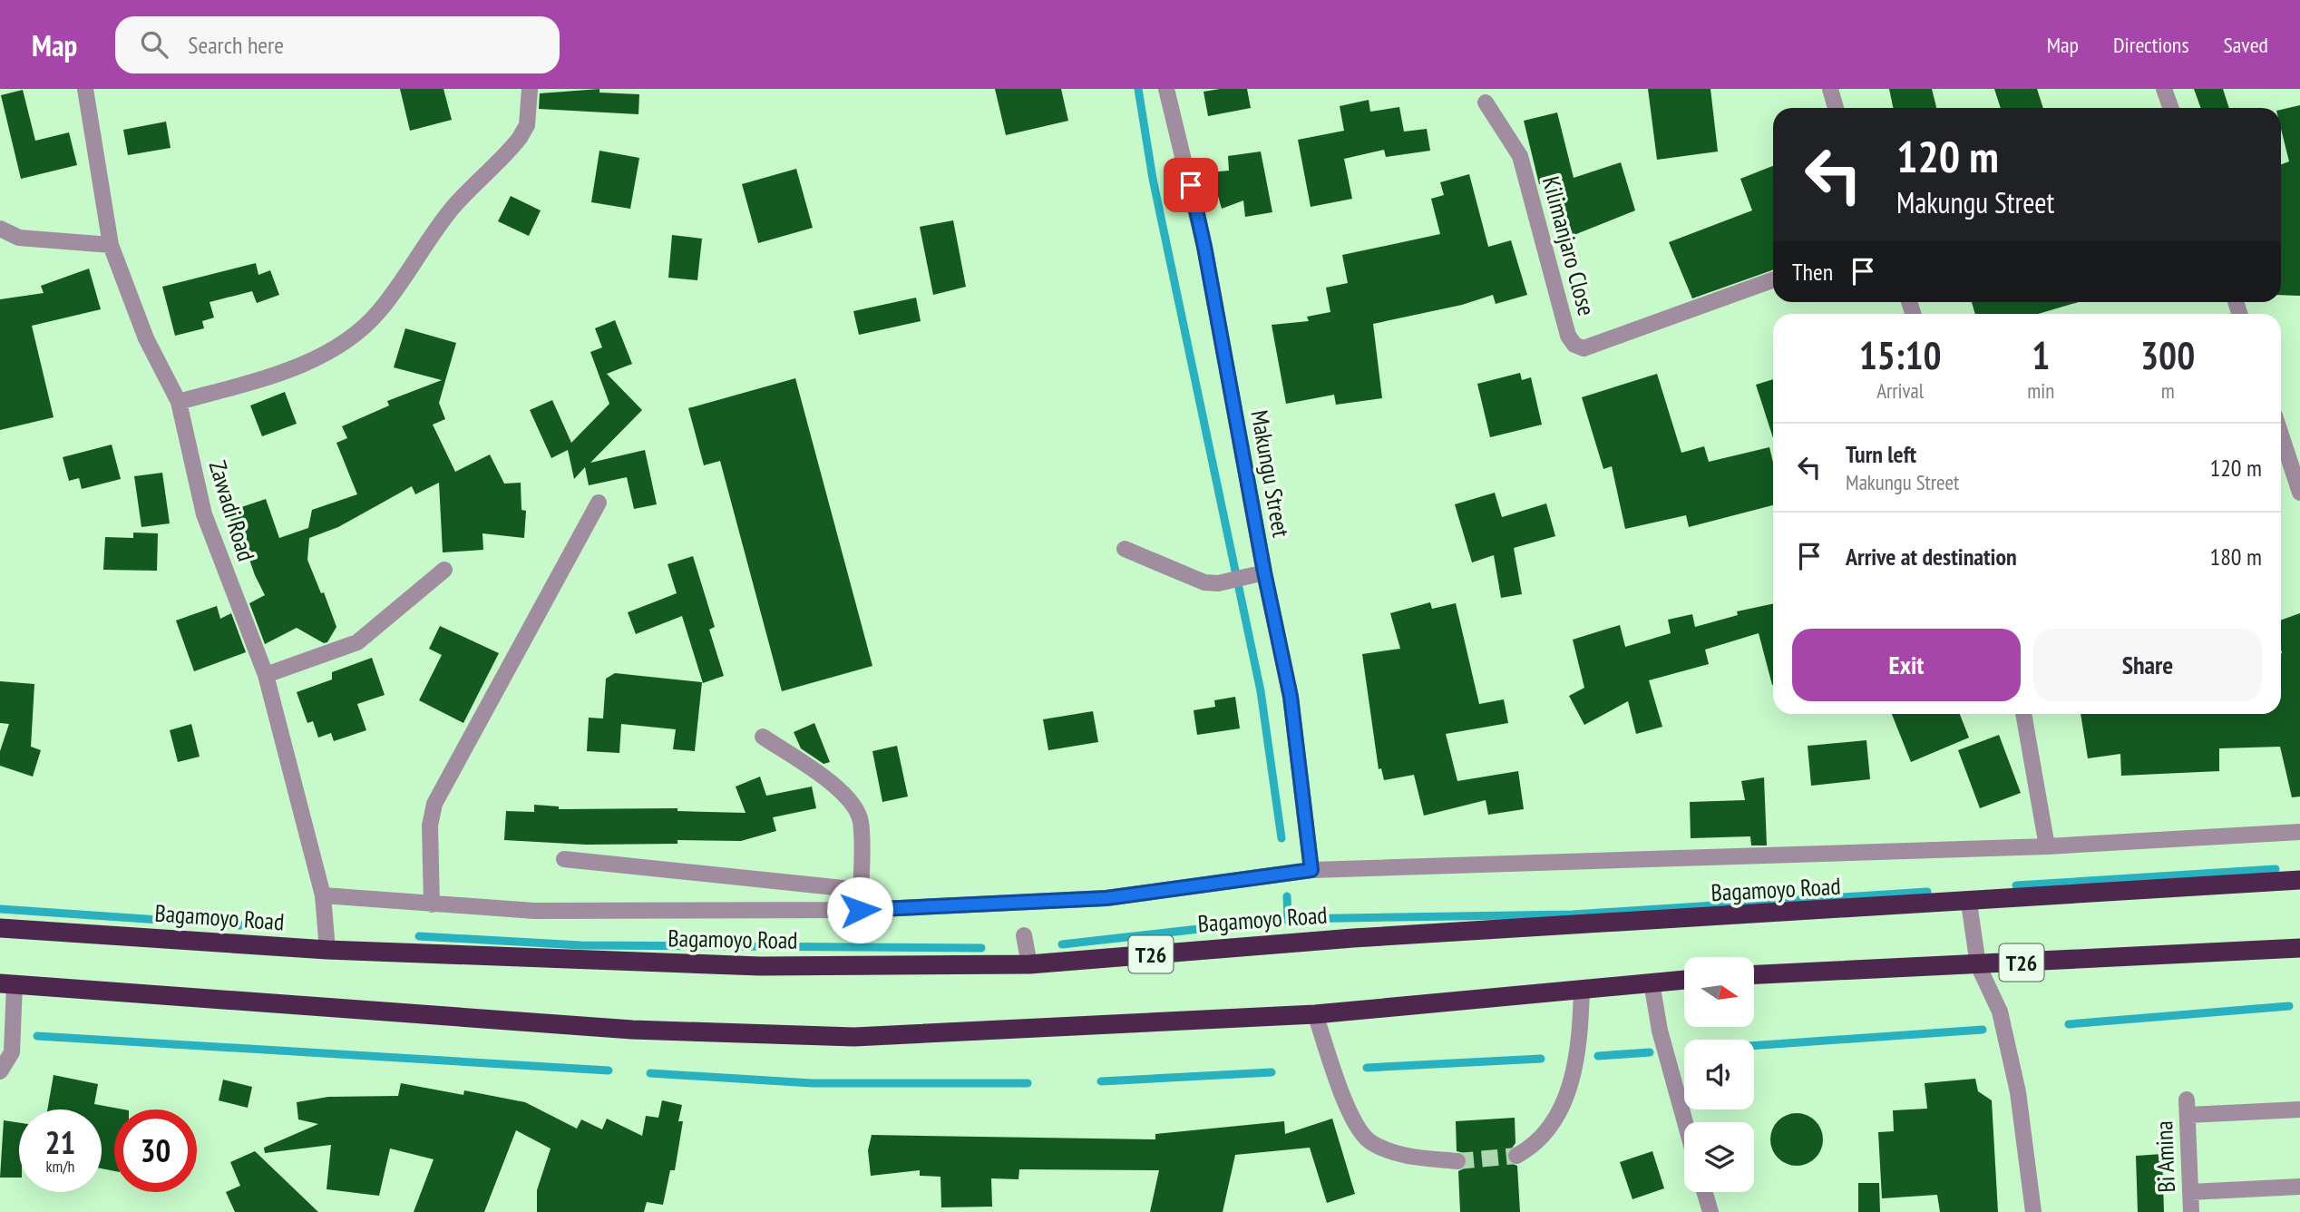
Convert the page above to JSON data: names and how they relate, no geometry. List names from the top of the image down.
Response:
{
  "streets": {
    "highway": ["Bagamoyo Road", "T26"],
    "street": [
      "Kilimanjaro Close",
      "Makungu Street",
      "Zawadi Road",
      "Bi Amina"
    ]
  },
  "crossings": [
    ["Zawadi Road", "Bagamoyo Road"]
  ],
  "north": "right",
  "page": {
    "header": "Map",
    "search": "Search here",
    "nav": ["Map", "Directions", "Saved"],
    "turn": ["120 m", "Makungu Street"],
    "then": "Then",
    "eta": [
      "15:10",
      "Arrival",
      "1",
      "min",
      "300",
      "m"
    ],
    "list": [
      {
        "name": "Turn left",
        "note": "Makungu Street",
        "value": "120 m"
      },
      {
        "name": "Arrive at destination",
        "value": "180 m"
      }
    ],
    "buttons": ["Exit", "Share"],
    "speed": "21 km/h",
    "limit": "30"
  }
}
